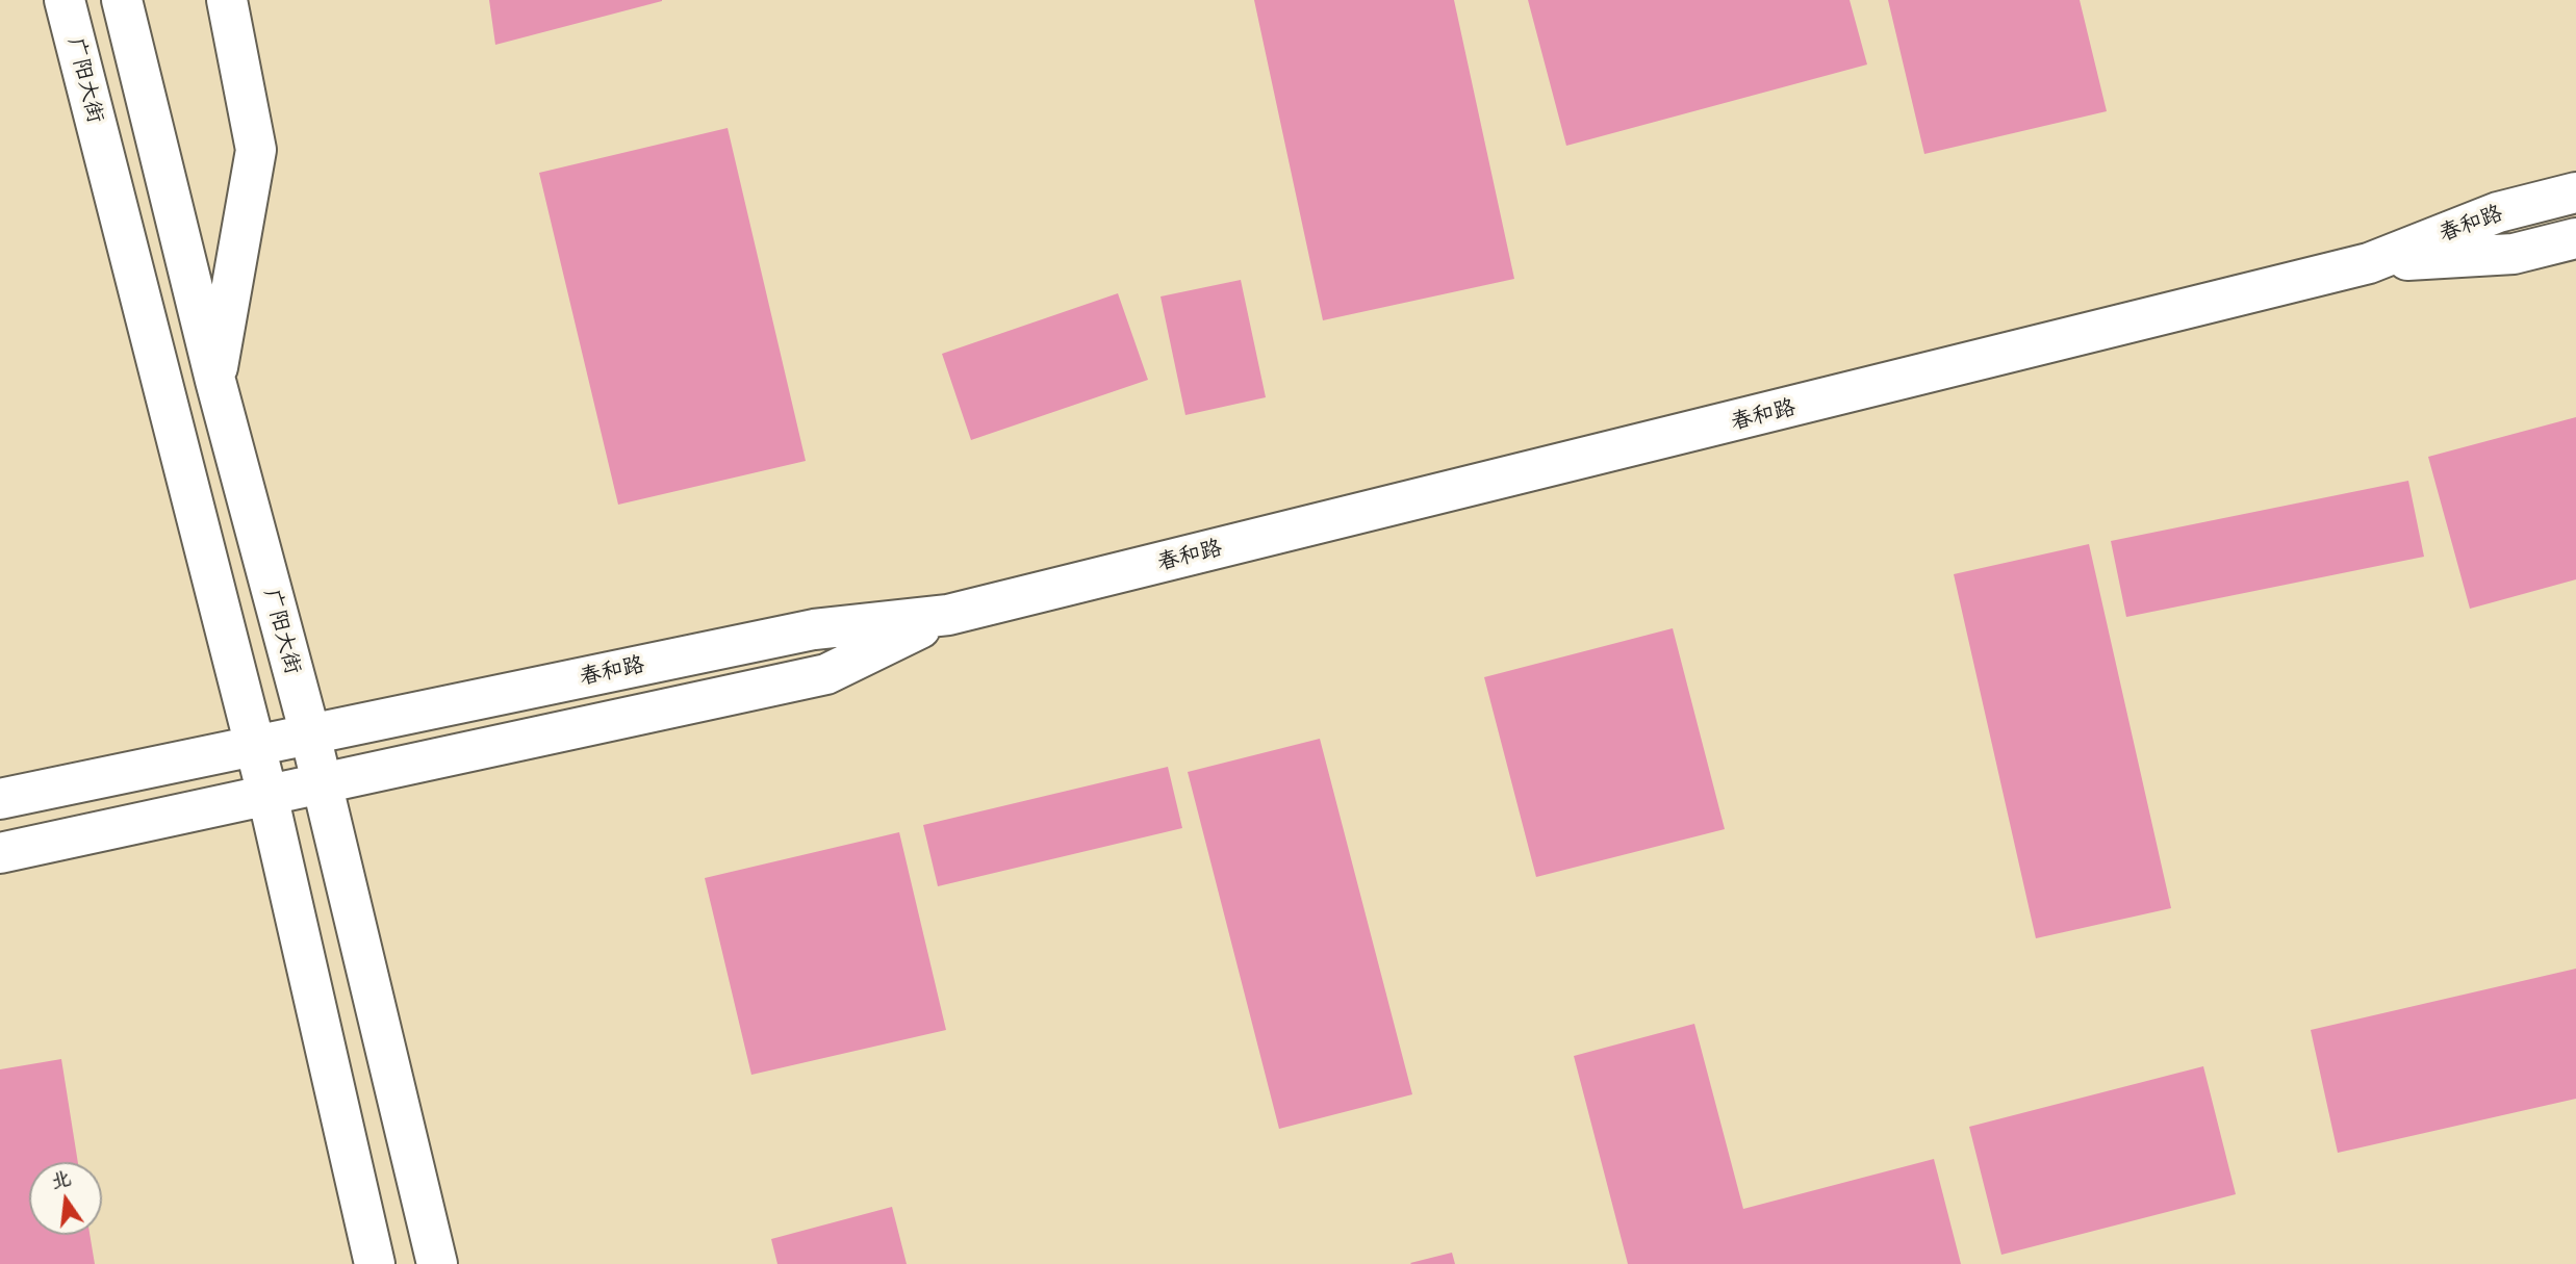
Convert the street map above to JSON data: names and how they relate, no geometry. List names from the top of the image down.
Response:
{
  "streets": {
    "street": ["广阳大街", "春和路"]
  },
  "crossings": [
    ["广阳大街", "春和路"]
  ],
  "north": "top"
}
